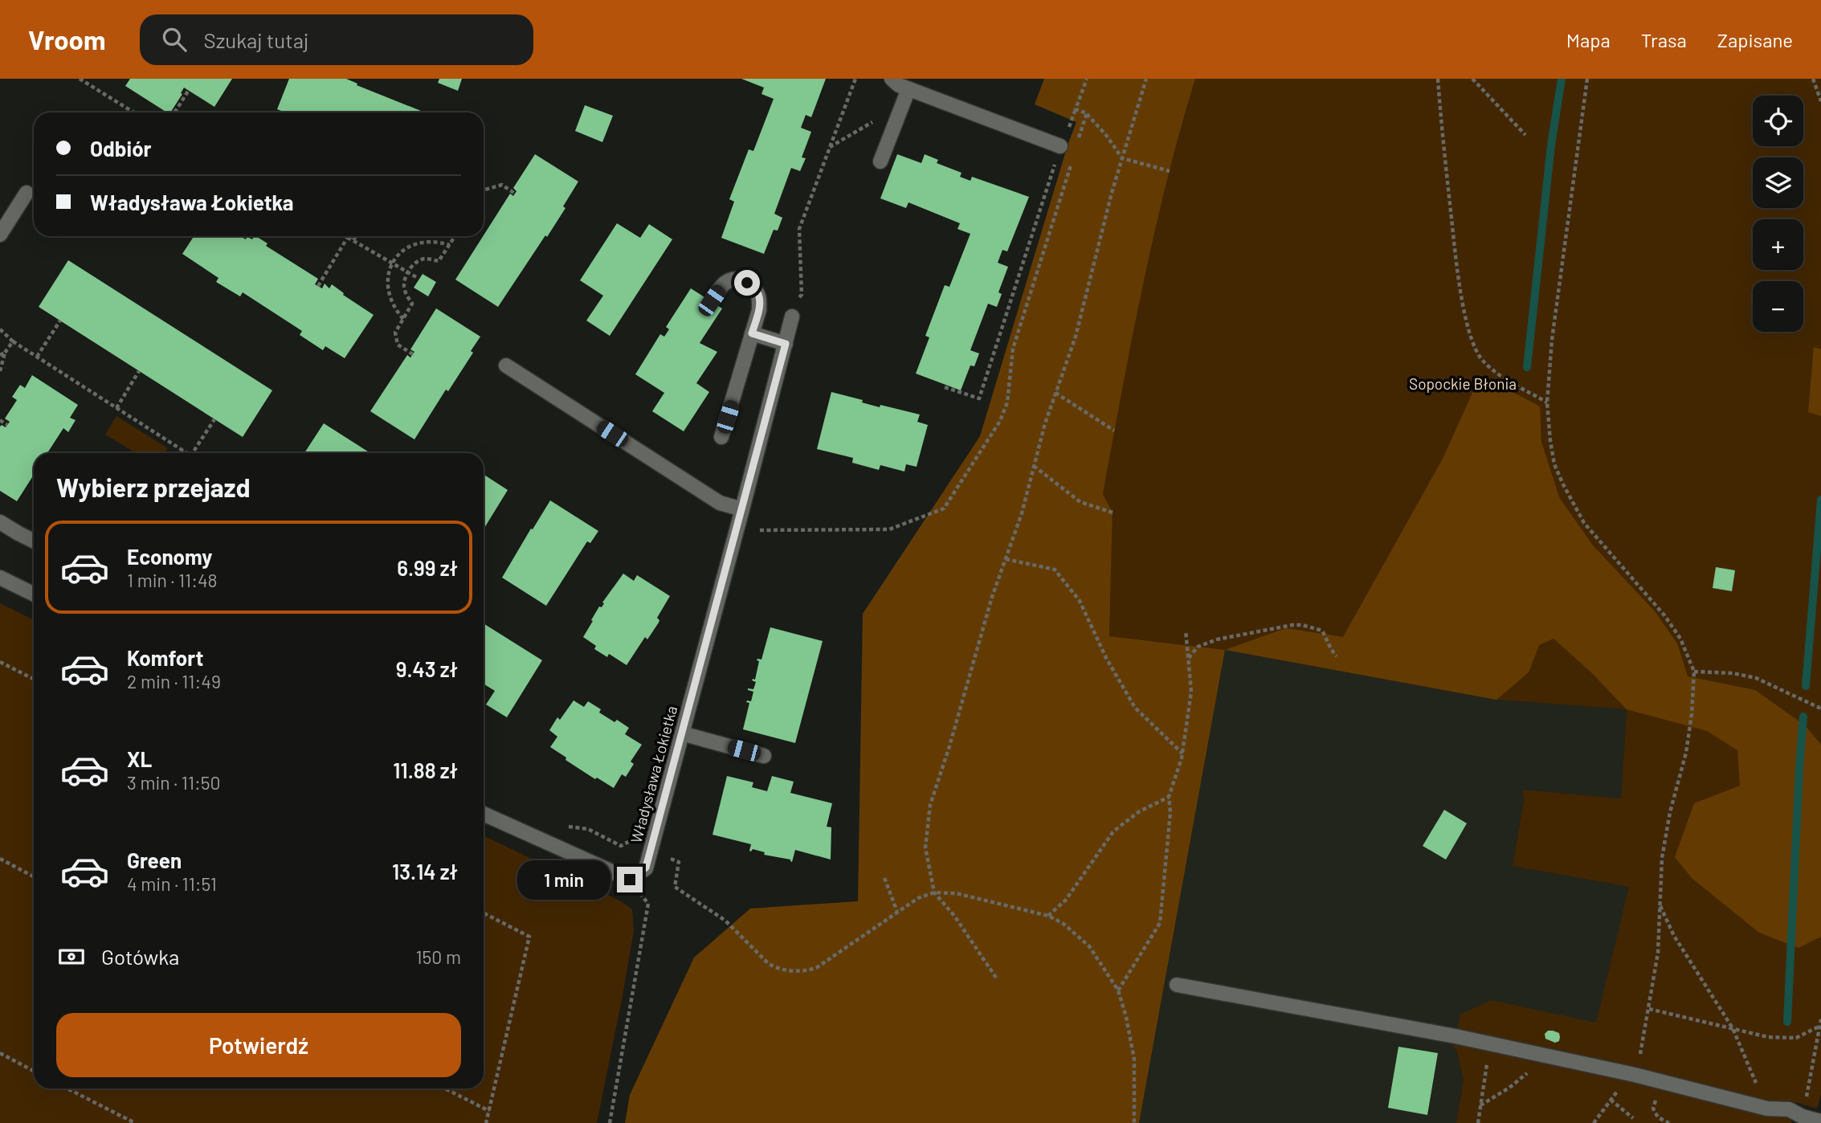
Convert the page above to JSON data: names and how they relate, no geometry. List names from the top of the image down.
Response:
{
  "streets": {
    "street": ["Władysława Łokietka"]
  },
  "parks": ["Sopockie Błonia"],
  "page": {
    "header": "Vroom",
    "search": "Szukaj tutaj",
    "nav": ["Mapa", "Trasa", "Zapisane"],
    "map_buttons": ["+", "−"],
    "banner": ["Odbiór", "Władysława Łokietka"],
    "heading": "Wybierz przejazd",
    "list": [
      {
        "name": "Economy",
        "note": "1 min · 11:48",
        "value": "6.99 zł"
      },
      {
        "name": "Komfort",
        "note": "2 min · 11:49",
        "value": "9.43 zł"
      },
      {
        "name": "XL",
        "note": "3 min · 11:50",
        "value": "11.88 zł"
      },
      {
        "name": "Green",
        "note": "4 min · 11:51",
        "value": "13.14 zł"
      }
    ],
    "bubble": "1 min",
    "pay": ["Gotówka", "150 m"],
    "buttons": "Potwierdź"
  }
}
